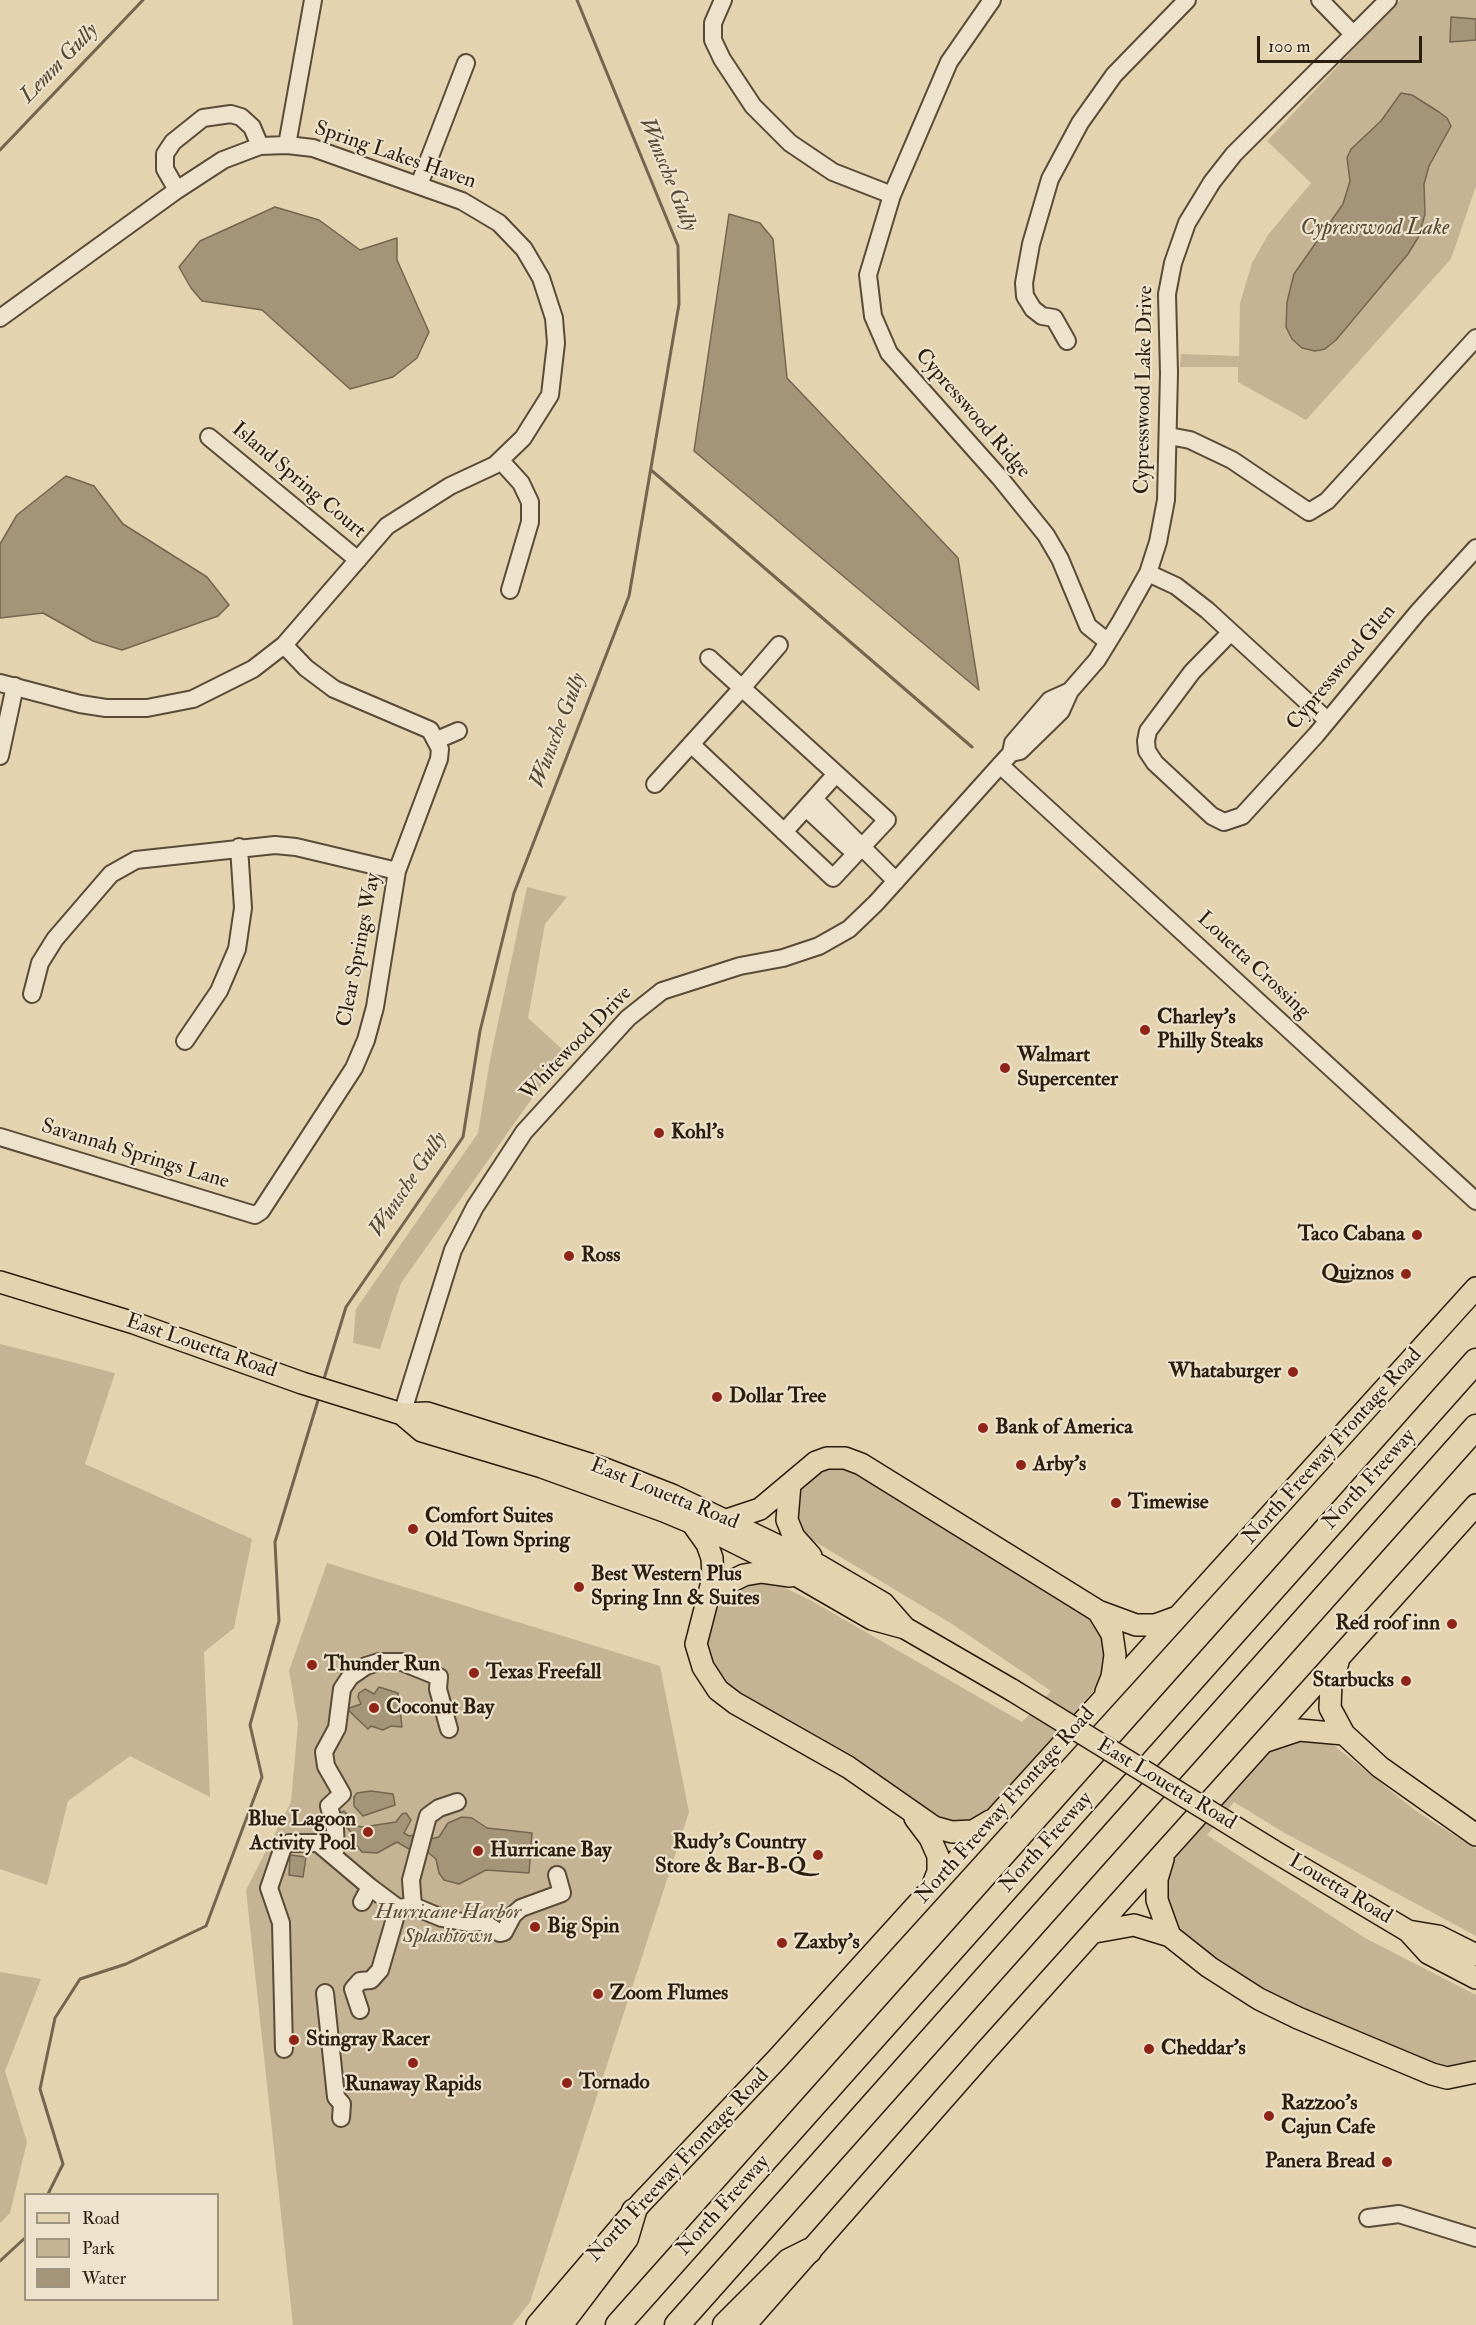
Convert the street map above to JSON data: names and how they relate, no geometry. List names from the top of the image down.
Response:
{
  "streets": {
    "highway": ["North Freeway"],
    "main road": ["East Louetta Road", "North Freeway Frontage Road", "Louetta Road"],
    "street": [
      "Spring Lakes Haven",
      "Cypresswood Lake Drive",
      "Cypresswood Ridge",
      "Island Spring Court",
      "Cypresswood Glen",
      "Clear Springs Way",
      "Louetta Crossing",
      "Whitewood Drive",
      "Savannah Springs Lane"
    ]
  },
  "crossings": [
    ["Spring Lakes Haven", "Island Spring Court"],
    ["Cypresswood Lake Drive", "Cypresswood Ridge"],
    ["Cypresswood Lake Drive", "Louetta Crossing"],
    ["Cypresswood Lake Drive", "Whitewood Drive"],
    ["Clear Springs Way", "Savannah Springs Lane"],
    ["Louetta Crossing", "Whitewood Drive"],
    ["Whitewood Drive", "East Louetta Road"],
    ["East Louetta Road", "Louetta Road"]
  ],
  "water": ["Lemm Gully", "Wunsche Gully", "Cypresswood Lake"],
  "parks": ["Hurricane Harbor Splashtown"],
  "places": [
    "Charley's Philly Steaks",
    "Walmart Supercenter",
    "Kohl's",
    "Taco Cabana",
    "Ross",
    "Quiznos",
    "Whataburger",
    "Dollar Tree",
    "Bank of America",
    "Arby's",
    "Timewise",
    "Comfort Suites Old Town Spring",
    "Best Western Plus Spring Inn & Suites",
    "Red roof inn",
    "Thunder Run",
    "Texas Freefall",
    "Starbucks",
    "Coconut Bay",
    "Blue Lagoon Activity Pool",
    "Hurricane Bay",
    "Rudy's Country Store & Bar-B-Q",
    "Big Spin",
    "Zaxby's",
    "Zoom Flumes",
    "Stingray Racer",
    "Cheddar's",
    "Runaway Rapids",
    "Tornado",
    "Razzoo's Cajun Cafe",
    "Panera Bread"
  ],
  "legend": ["Road", "Park", "Water"],
  "scale_bar": "100 m"
}
